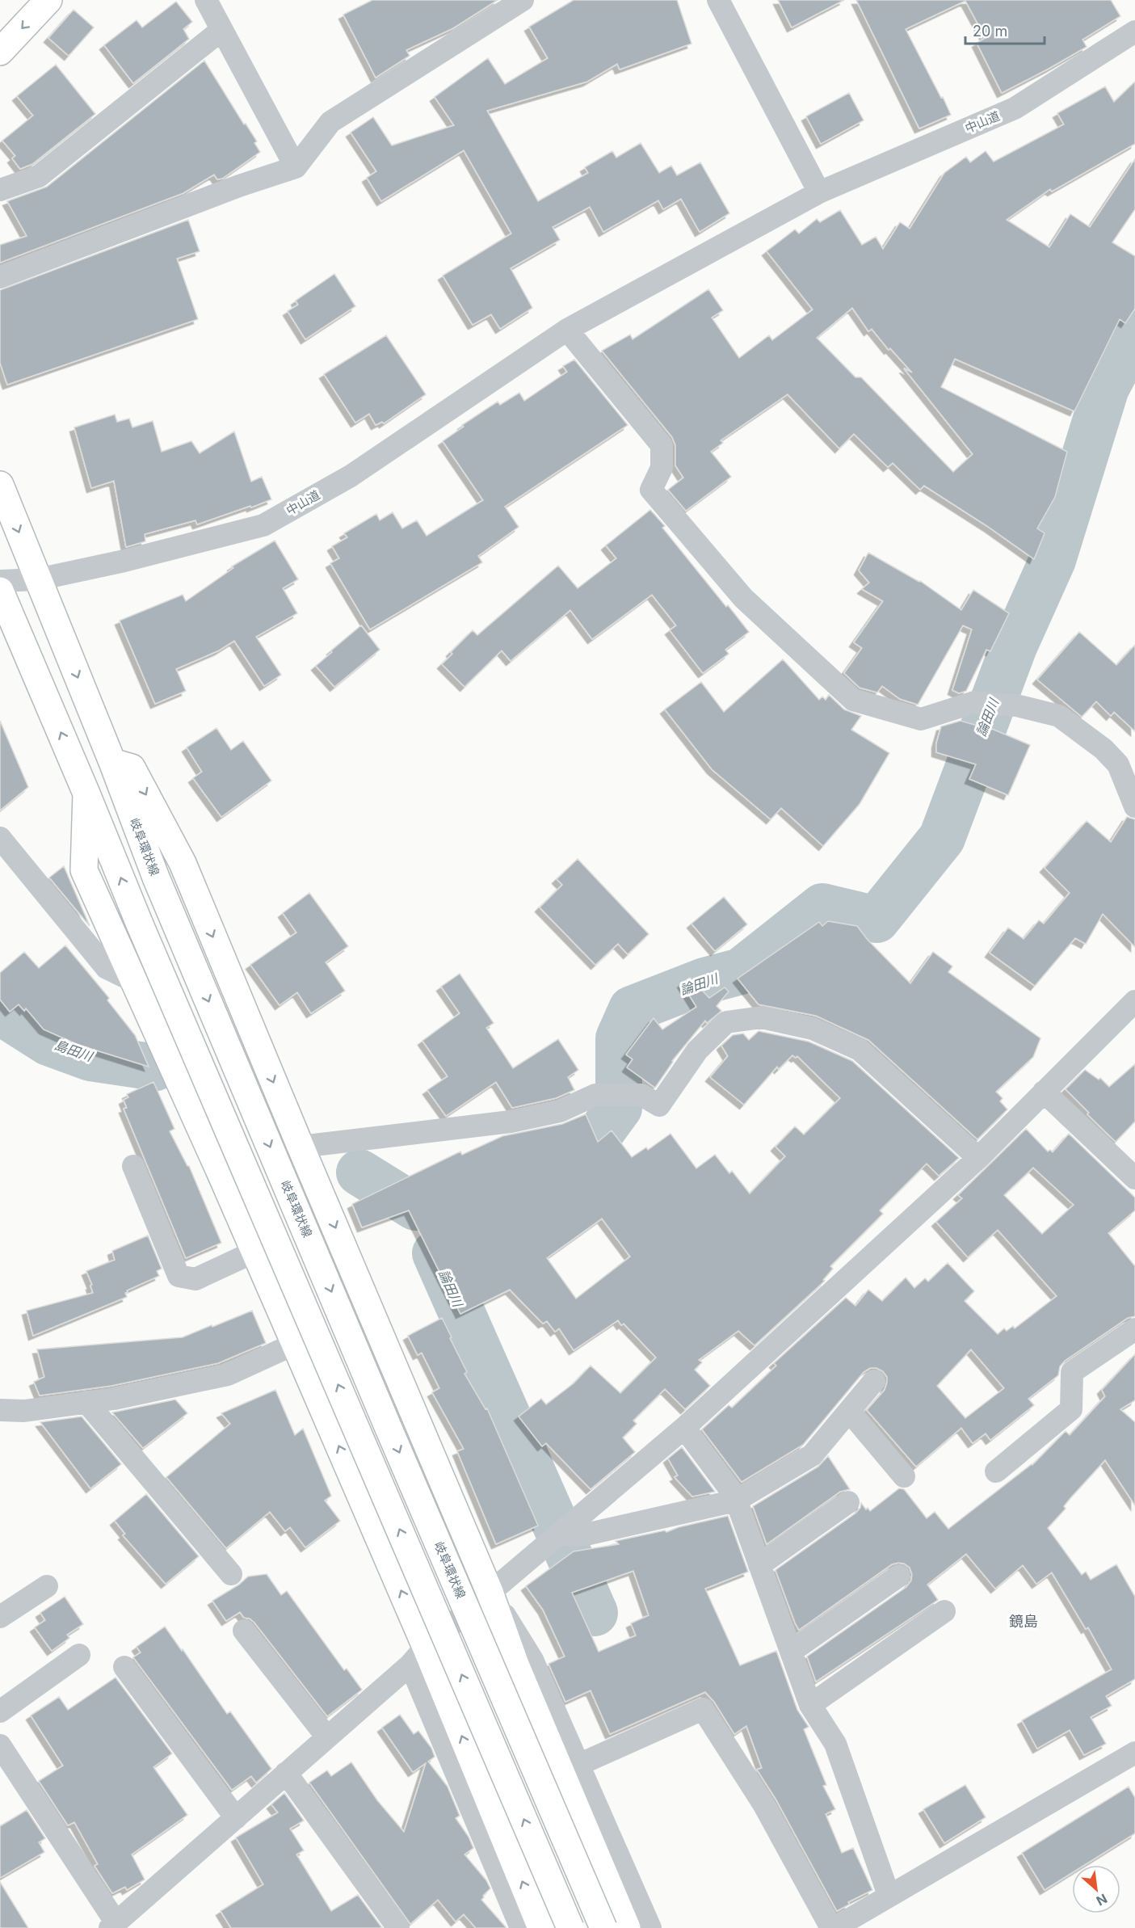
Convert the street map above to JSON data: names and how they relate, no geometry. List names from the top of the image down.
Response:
{
  "streets": {
    "main road": ["岐阜環状線"],
    "street": ["中山道"]
  },
  "crossings": [
    ["中山道", "岐阜環状線"]
  ],
  "districts": ["鏡島"],
  "water": ["論田川", "島田川"],
  "scale_bar": "20 m",
  "north": "bottom right"
}
